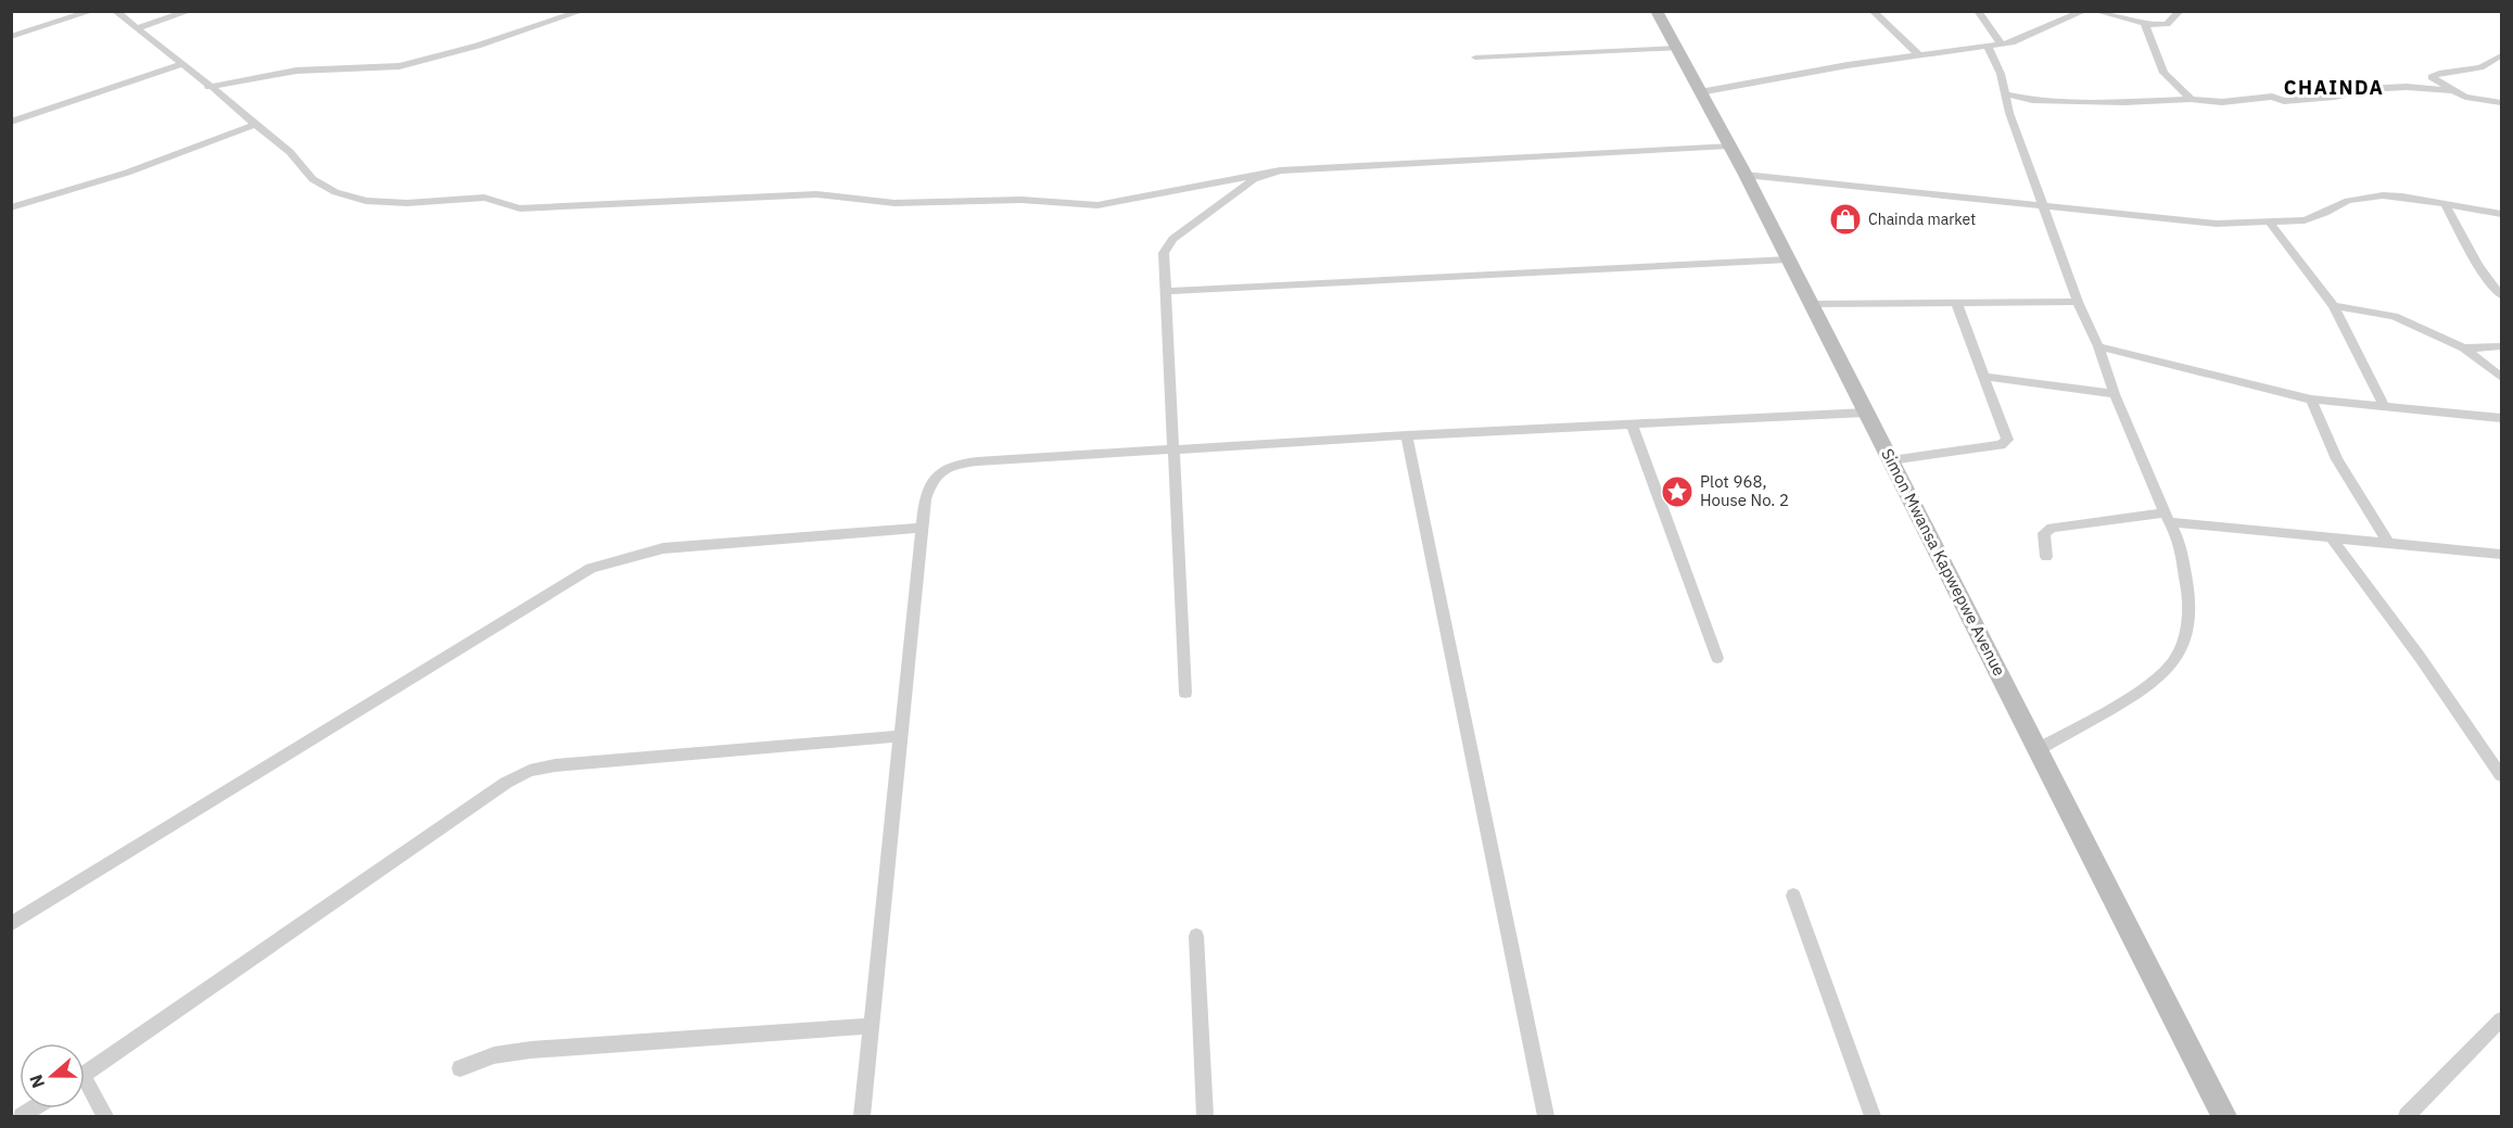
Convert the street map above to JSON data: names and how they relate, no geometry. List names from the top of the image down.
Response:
{
  "streets": {
    "main road": ["Simon Mwansa Kapwepwe Avenue"]
  },
  "districts": ["CHAINDA"],
  "places": {
    "shop": ["Chainda market"],
    "place": ["Plot 968, House No. 2"]
  },
  "north": "left"
}
